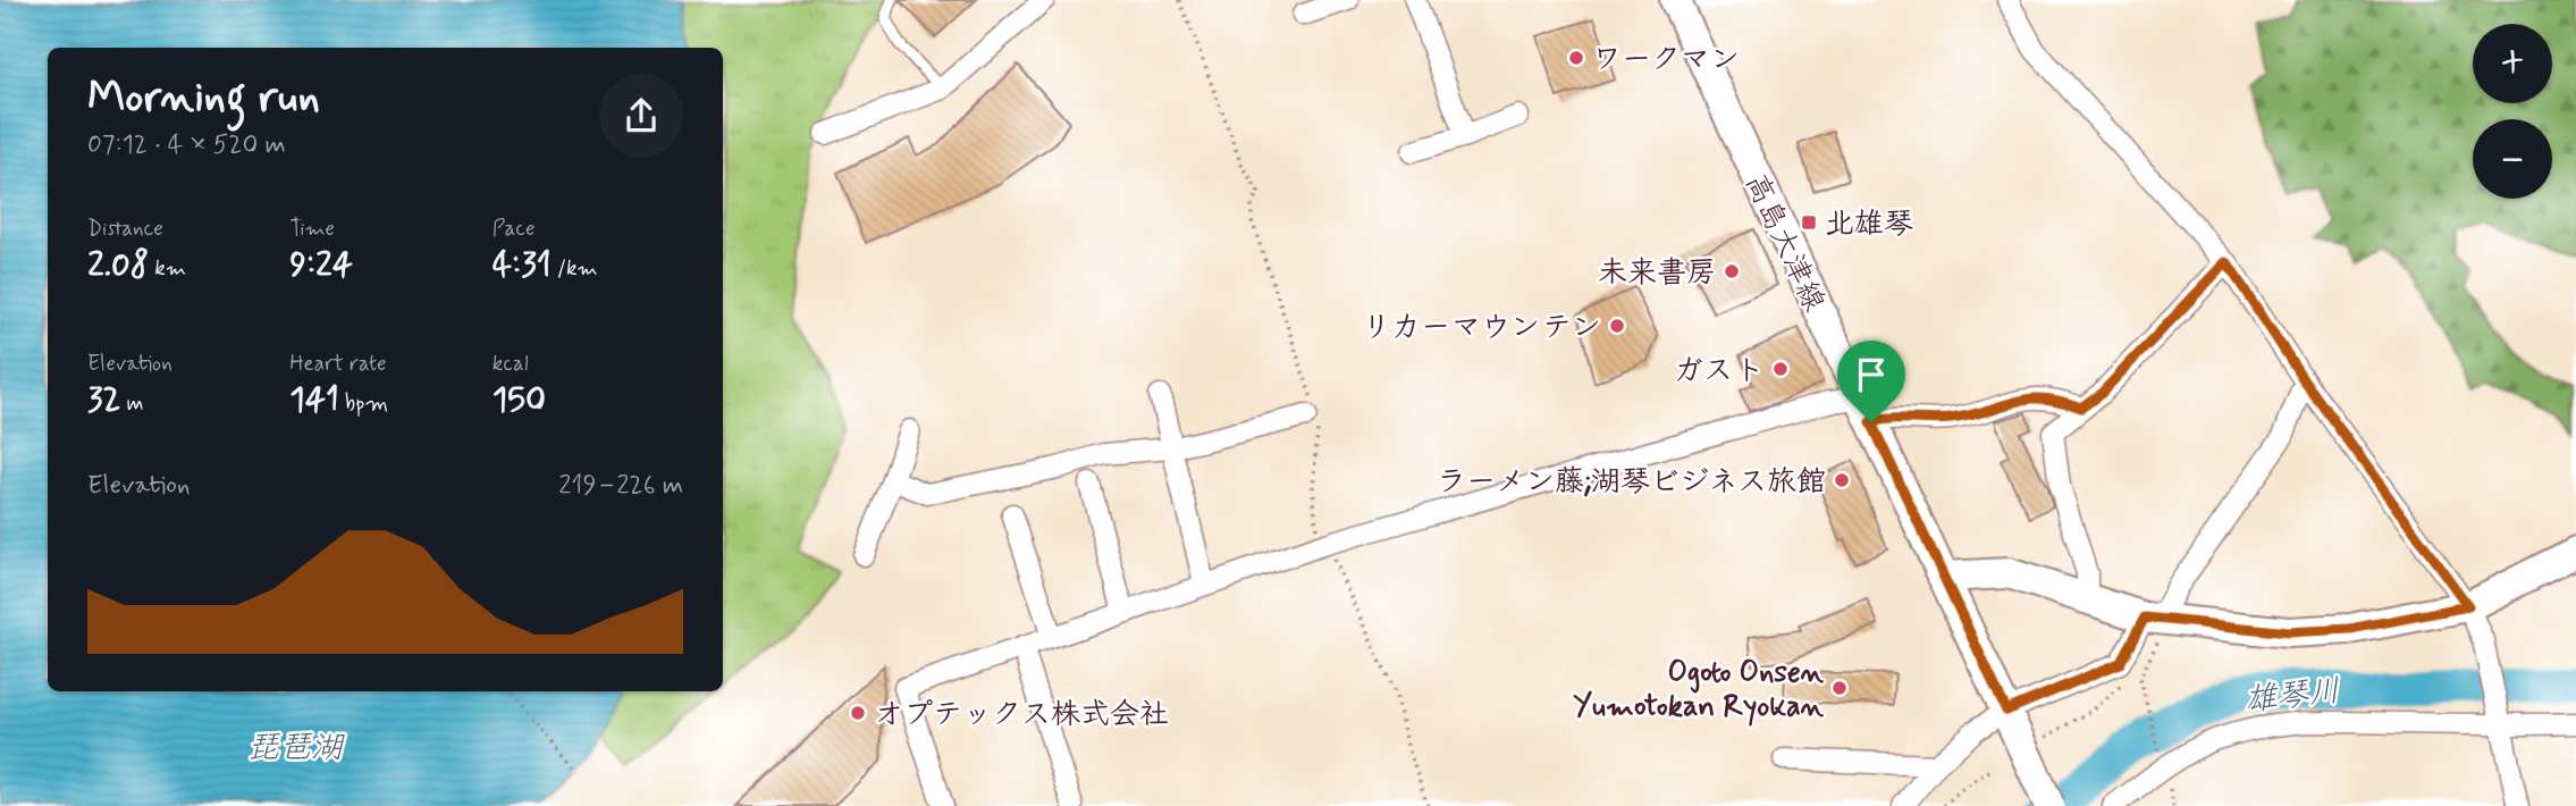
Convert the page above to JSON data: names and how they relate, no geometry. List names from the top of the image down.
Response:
{
  "streets": {
    "main road": ["高島大津線"]
  },
  "water": ["雄琴川", "琵琶湖"],
  "places": {
    "other": [
      "ワークマン",
      "未来書房",
      "リカーマウンテン",
      "ガスト",
      "ラーメン藤;湖琴ビジネス旅館",
      "Ogoto Onsen Yumotokan Ryokan",
      "オプテックス株式会社"
    ],
    "transit": ["北雄琴"]
  },
  "page": {
    "map_buttons": ["+", "−"],
    "heading": ["Morning run", "07:12 · 4 × 520 m"],
    "stats": [
      ["Distance", "2.08 km"],
      ["Time", "9:24"],
      ["Pace", "4:31 /km"],
      ["Elevation", "32 m"],
      ["Heart rate", "141 bpm"],
      ["kcal", "150"]
    ],
    "chart": ["Elevation", "219–226 m"]
  }
}
